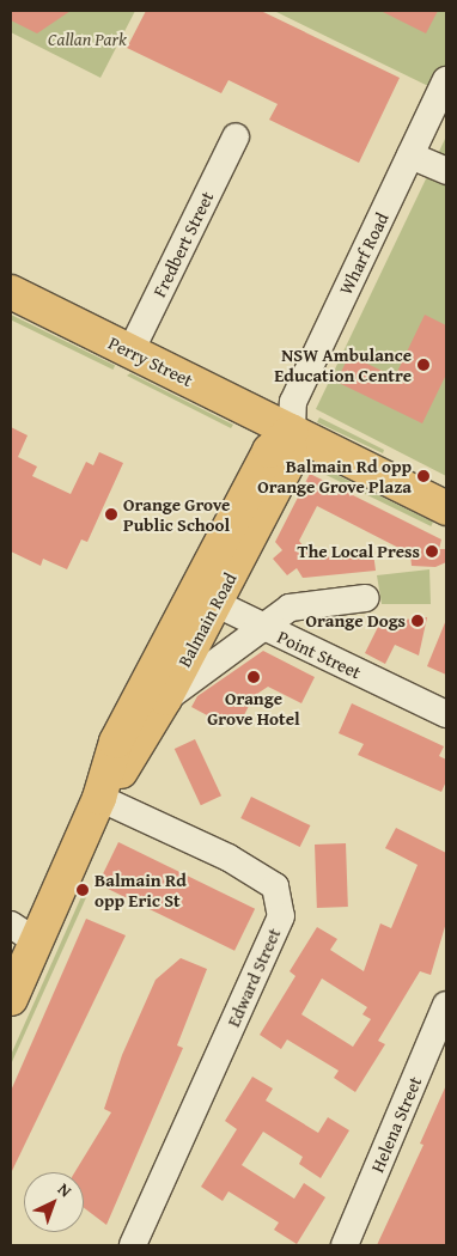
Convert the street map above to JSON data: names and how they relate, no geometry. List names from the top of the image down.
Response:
{
  "streets": {
    "main road": ["Perry Street", "Balmain Road"],
    "street": [
      "Fredbert Street",
      "Wharf Road",
      "Point Street",
      "Edward Street",
      "Helena Street"
    ]
  },
  "crossings": [
    ["Fredbert Street", "Perry Street"],
    ["Wharf Road", "Perry Street"],
    ["Wharf Road", "Balmain Road"],
    ["Perry Street", "Balmain Road"],
    ["Balmain Road", "Point Street"],
    ["Balmain Road", "Edward Street"]
  ],
  "parks": ["Callan Park"],
  "places": [
    "NSW Ambulance Education Centre",
    "Balmain Rd opp Orange Grove Plaza",
    "Orange Grove Public School",
    "The Local Press",
    "Orange Dogs",
    "Orange Grove Hotel",
    "Balmain Rd opp Eric St"
  ],
  "north": "top right"
}
